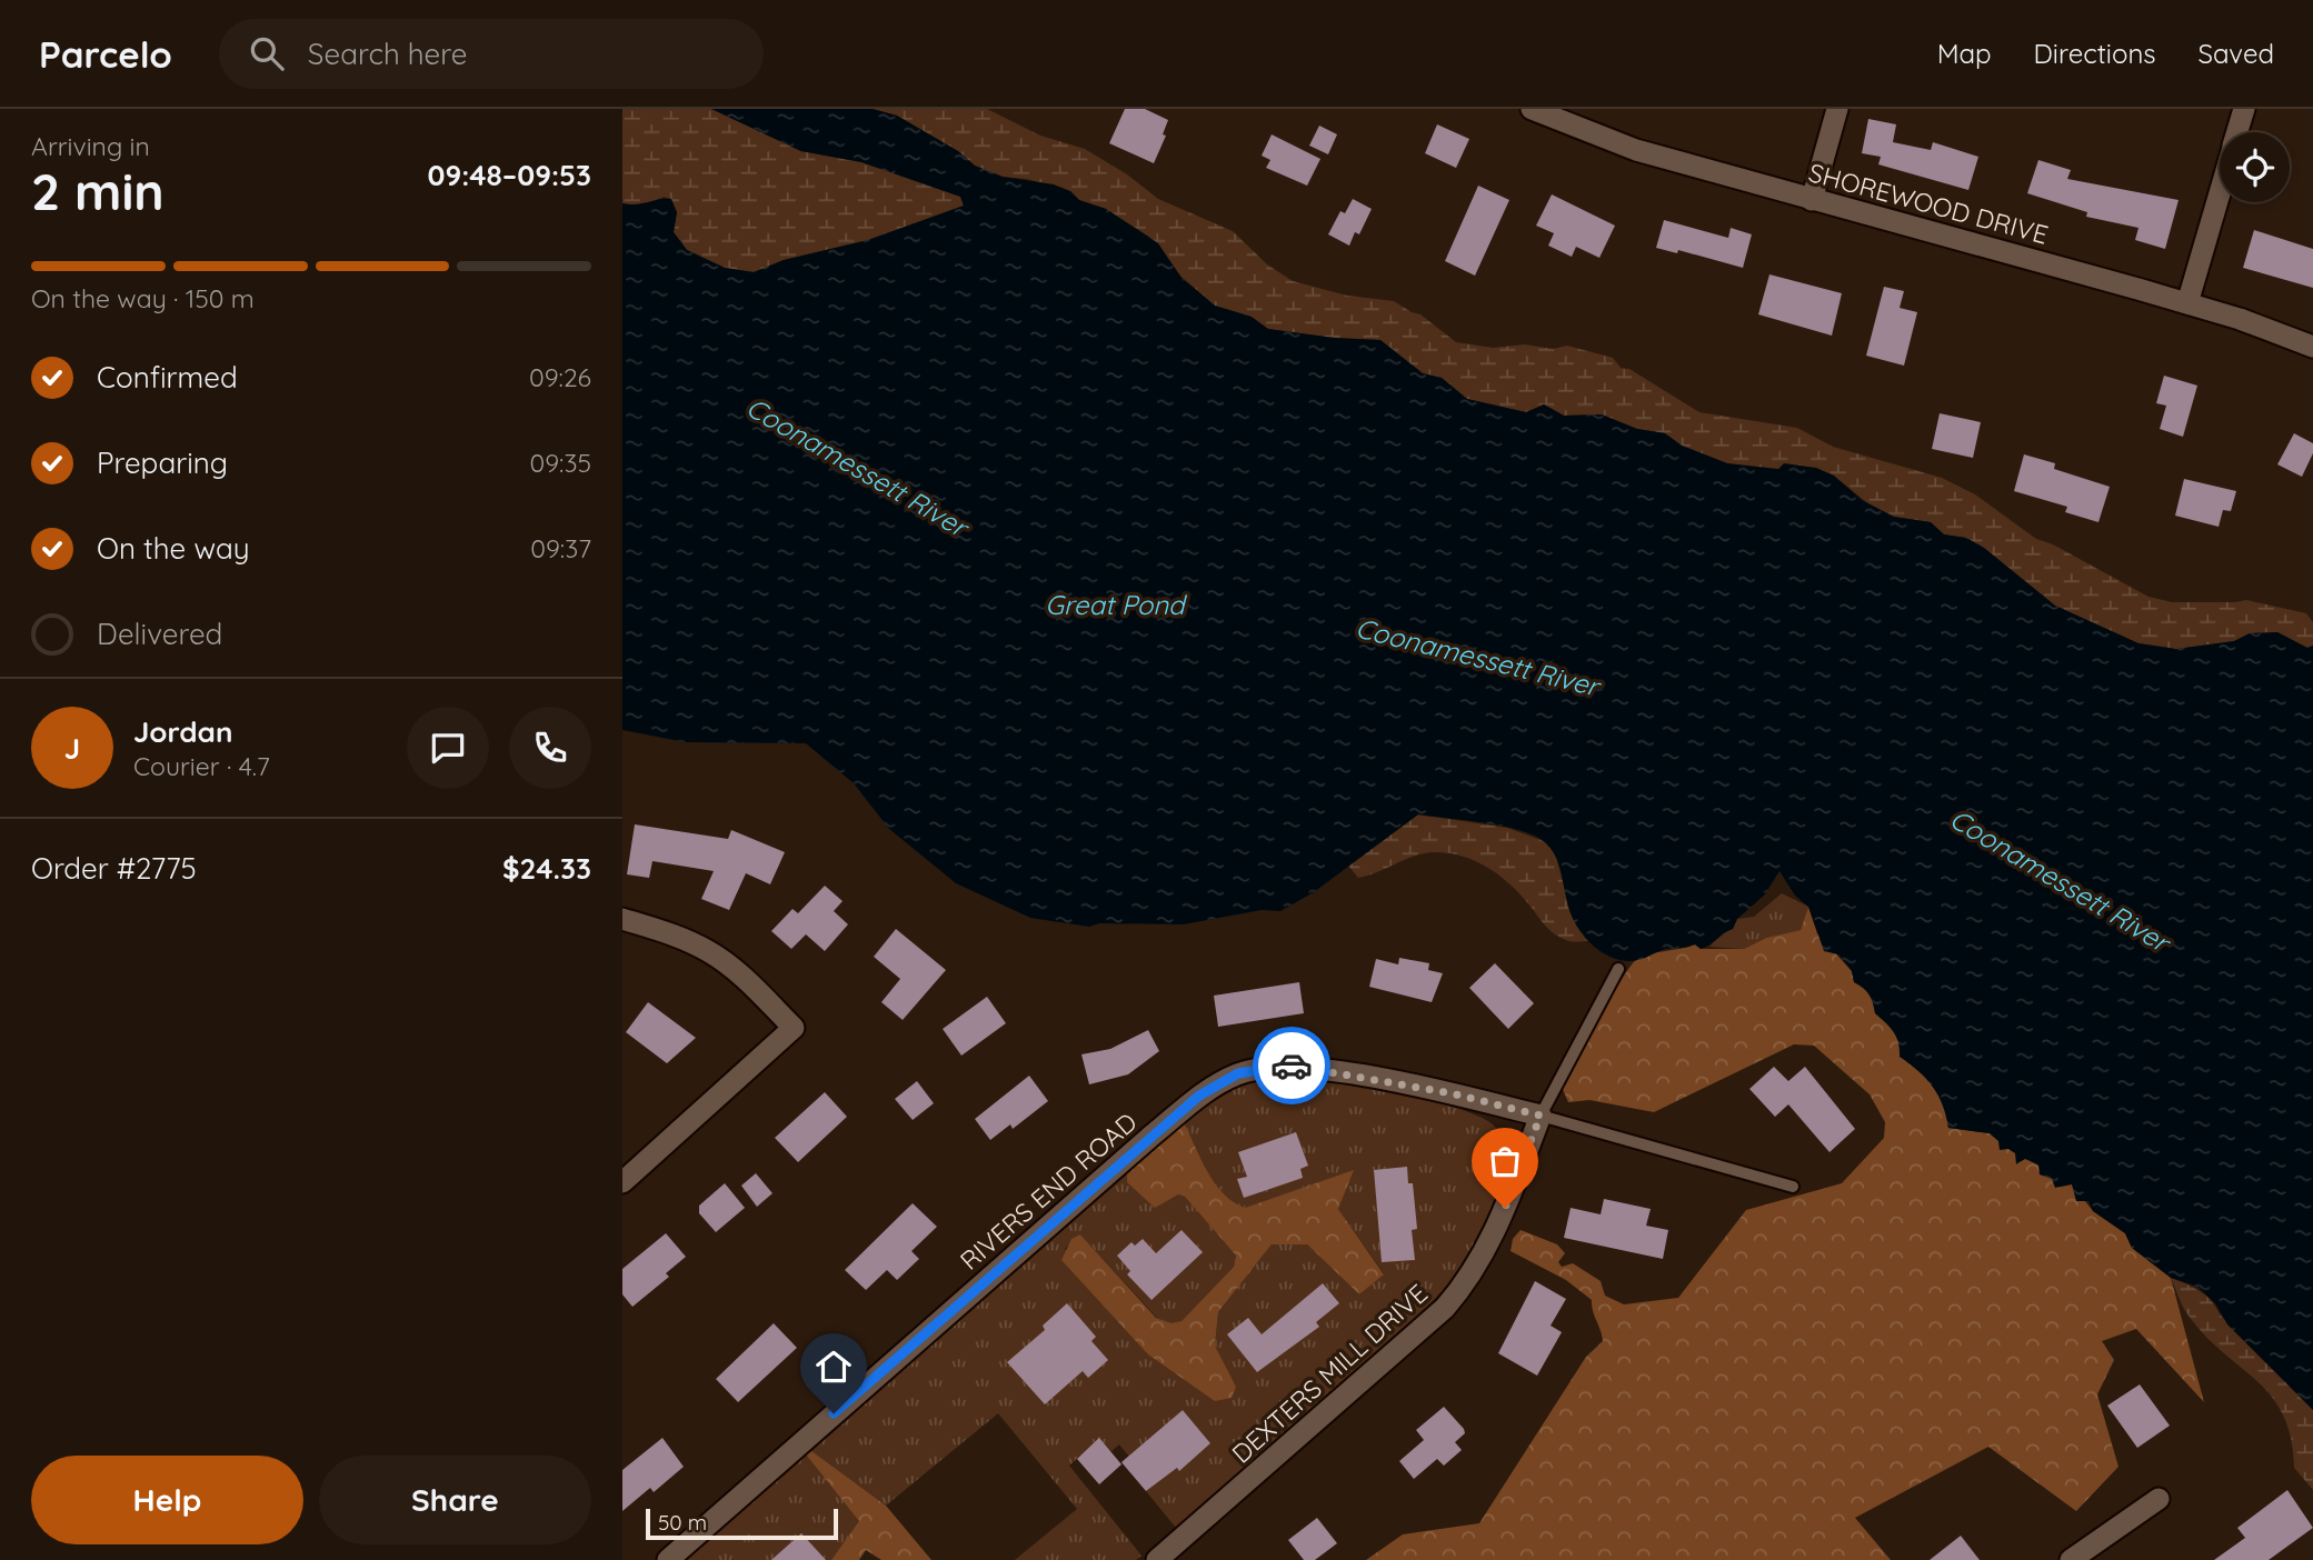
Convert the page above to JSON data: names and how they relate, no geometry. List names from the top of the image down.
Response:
{
  "streets": {
    "street": ["SHOREWOOD DRIVE", "RIVERS END ROAD", "DEXTERS MILL DRIVE"]
  },
  "crossings": [
    ["RIVERS END ROAD", "DEXTERS MILL DRIVE"]
  ],
  "water": ["Coonamessett River", "Great Pond"],
  "scale_bar": "50 m",
  "page": {
    "header": "Parcelo",
    "search": "Search here",
    "nav": ["Map", "Directions", "Saved"],
    "heading": ["2 min", "Arriving in", "09:48–09:53"],
    "panel": [
      "Jordan",
      "Courier · 4.7",
      "Order #2775",
      "$24.33"
    ],
    "bar": "On the way · 150 m",
    "list": [
      ["Confirmed", "09:26"],
      ["Preparing", "09:35"],
      ["On the way", "09:37"],
      "Delivered"
    ],
    "round": "J",
    "buttons": ["Help", "Share"],
    "scale": "50 m"
  }
}
